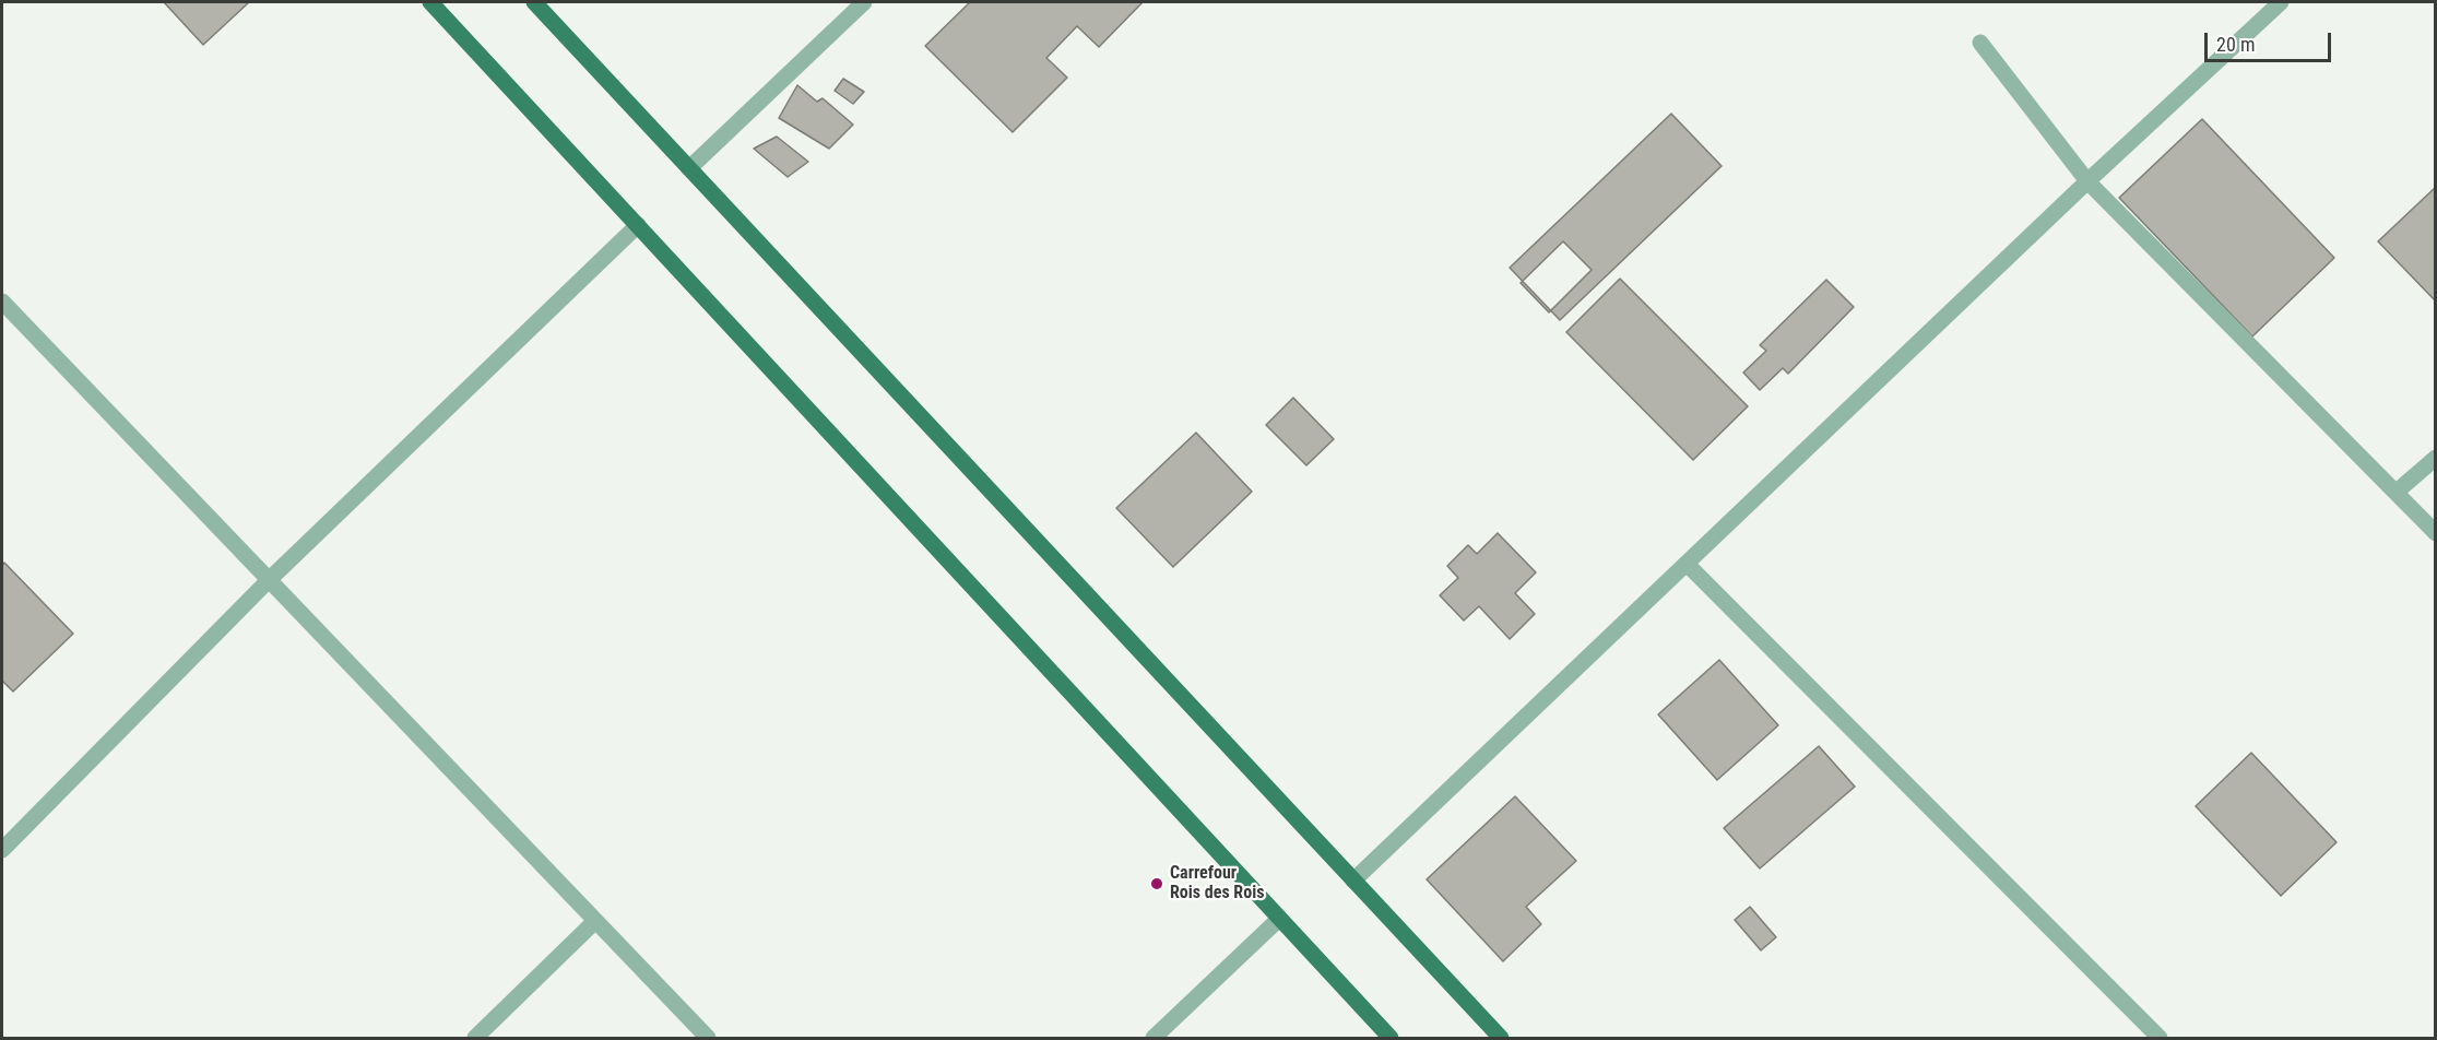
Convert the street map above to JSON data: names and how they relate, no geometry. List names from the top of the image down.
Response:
{
  "places": ["Carrefour Rois des Rois"],
  "scale_bar": "20 m"
}
